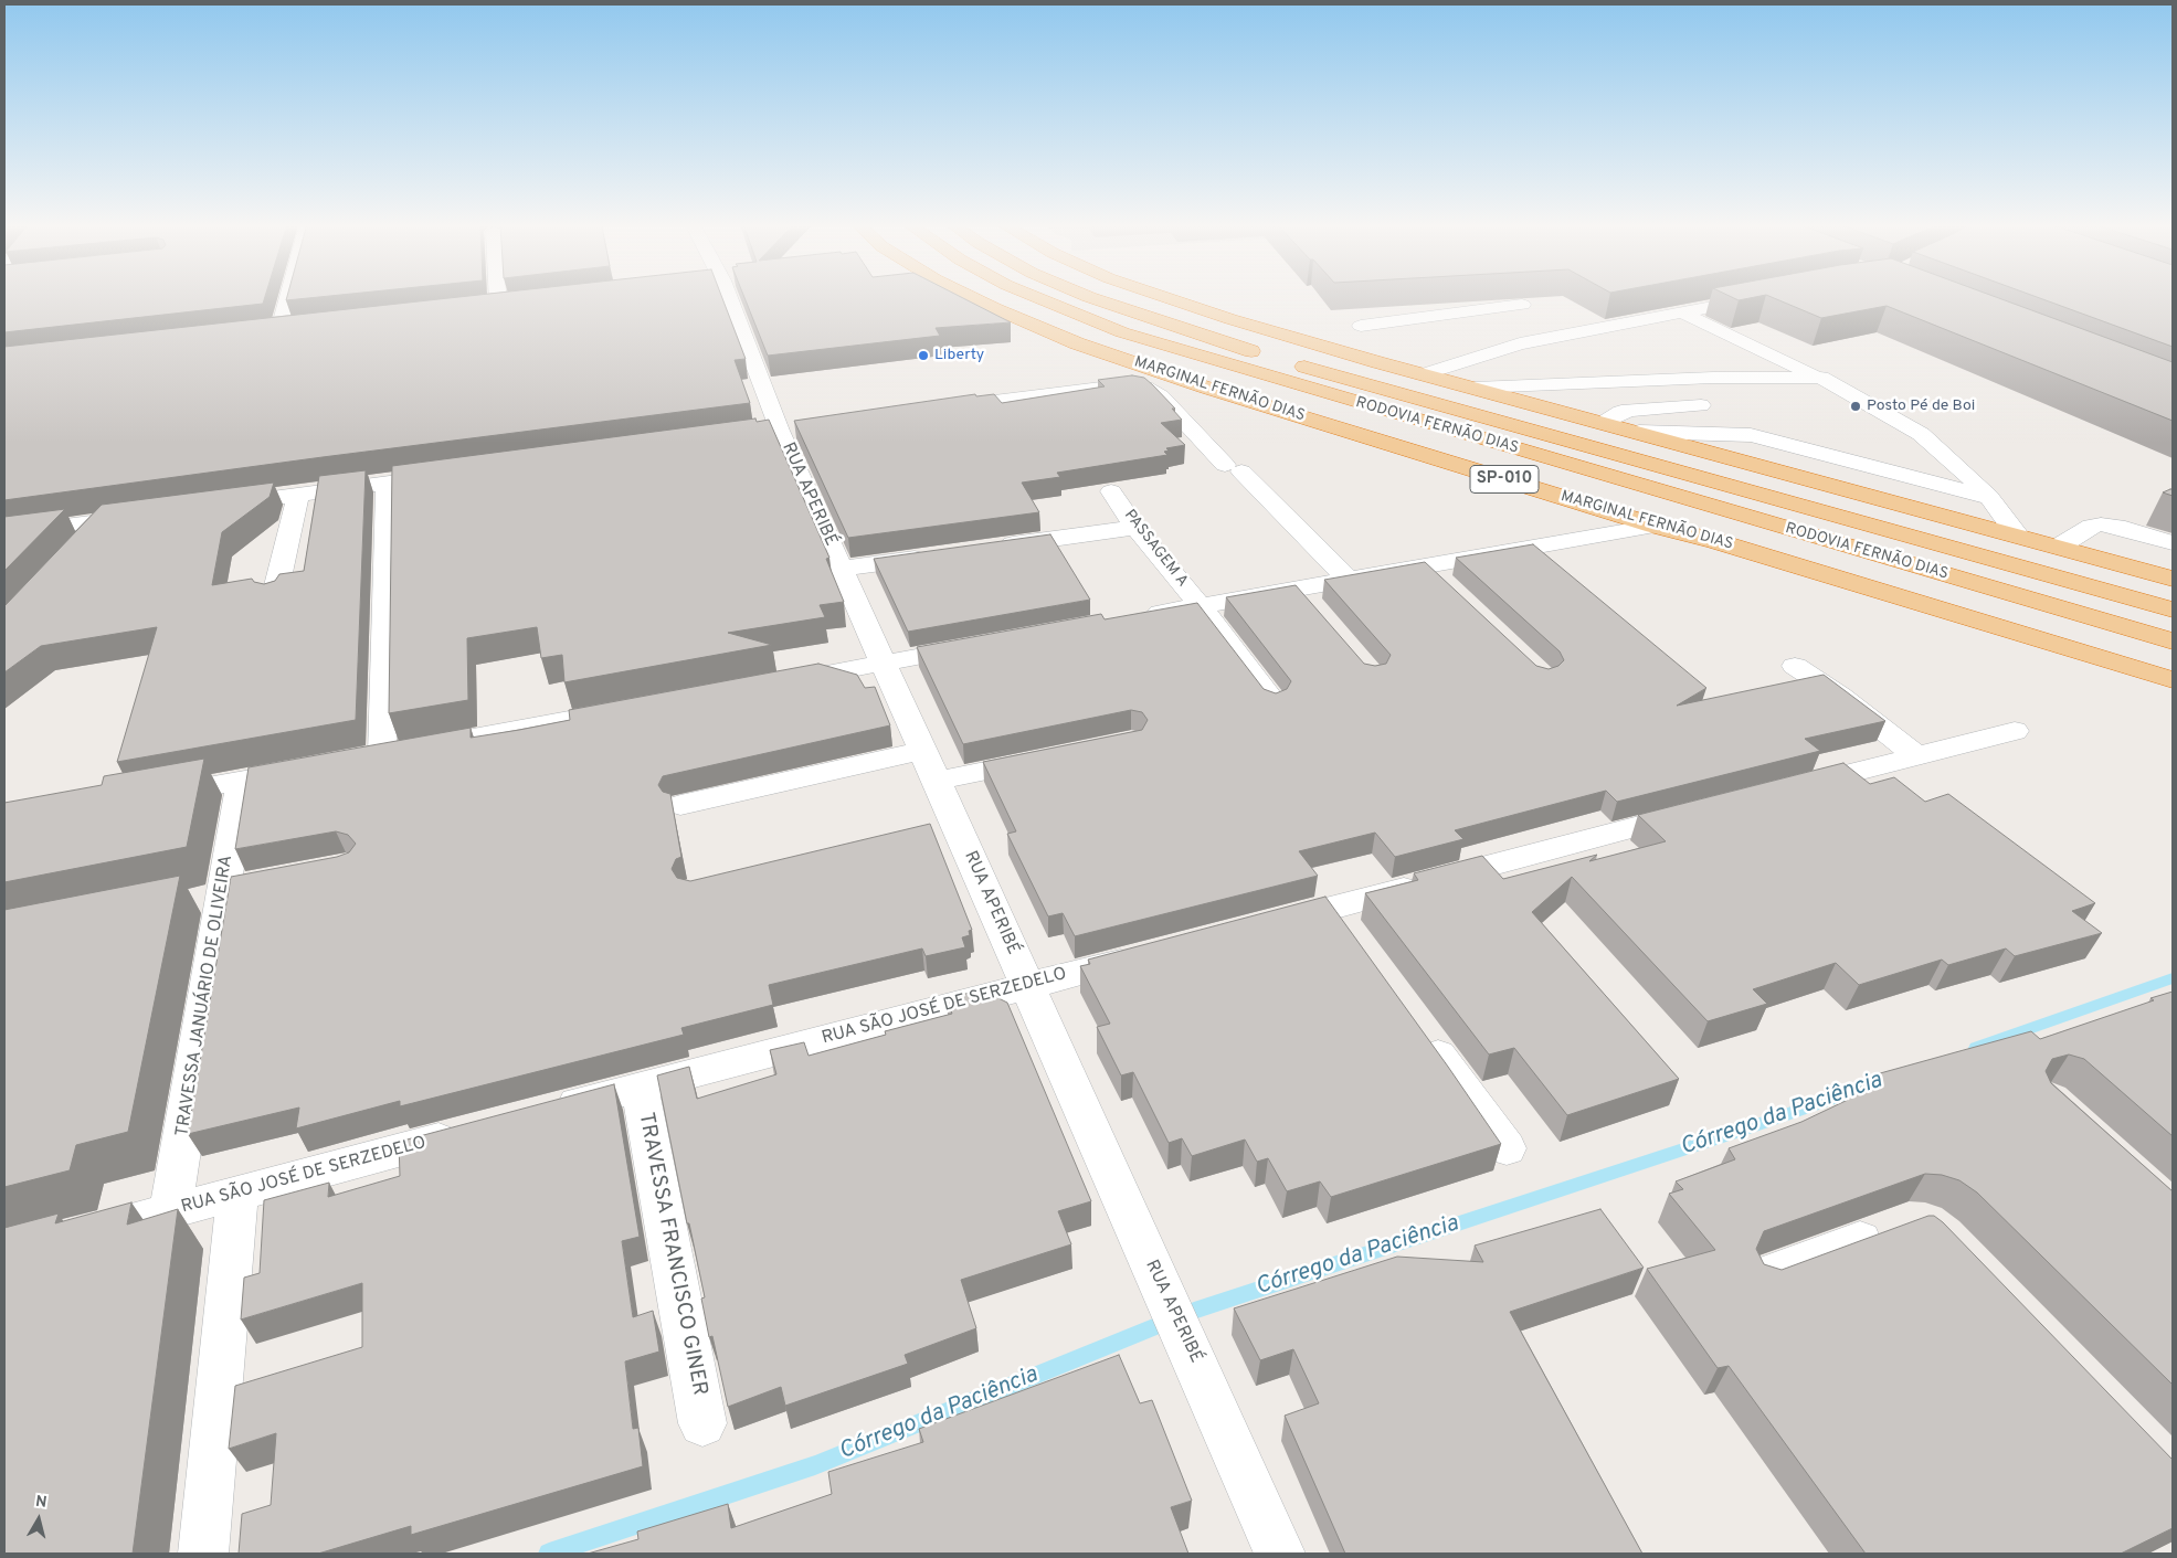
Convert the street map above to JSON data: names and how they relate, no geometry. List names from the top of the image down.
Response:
{
  "streets": {
    "highway": ["MARGINAL FERNÃO DIAS", "RODOVIA FERNÃO DIAS", "SP-010"],
    "street": [
      "RUA APERIBÉ",
      "PASSAGEM A",
      "TRAVESSA JANUÁRIO DE OLIVEIRA",
      "RUA SÃO JOSÉ DE SERZEDELO",
      "TRAVESSA FRANCISCO GINER"
    ]
  },
  "crossings": [
    ["RUA APERIBÉ", "RUA SÃO JOSÉ DE SERZEDELO"],
    ["TRAVESSA JANUÁRIO DE OLIVEIRA", "RUA SÃO JOSÉ DE SERZEDELO"],
    ["RUA SÃO JOSÉ DE SERZEDELO", "TRAVESSA FRANCISCO GINER"]
  ],
  "water": ["Córrego da Paciência"],
  "places": ["Liberty", "Posto Pé de Boi"],
  "north": "top"
}
